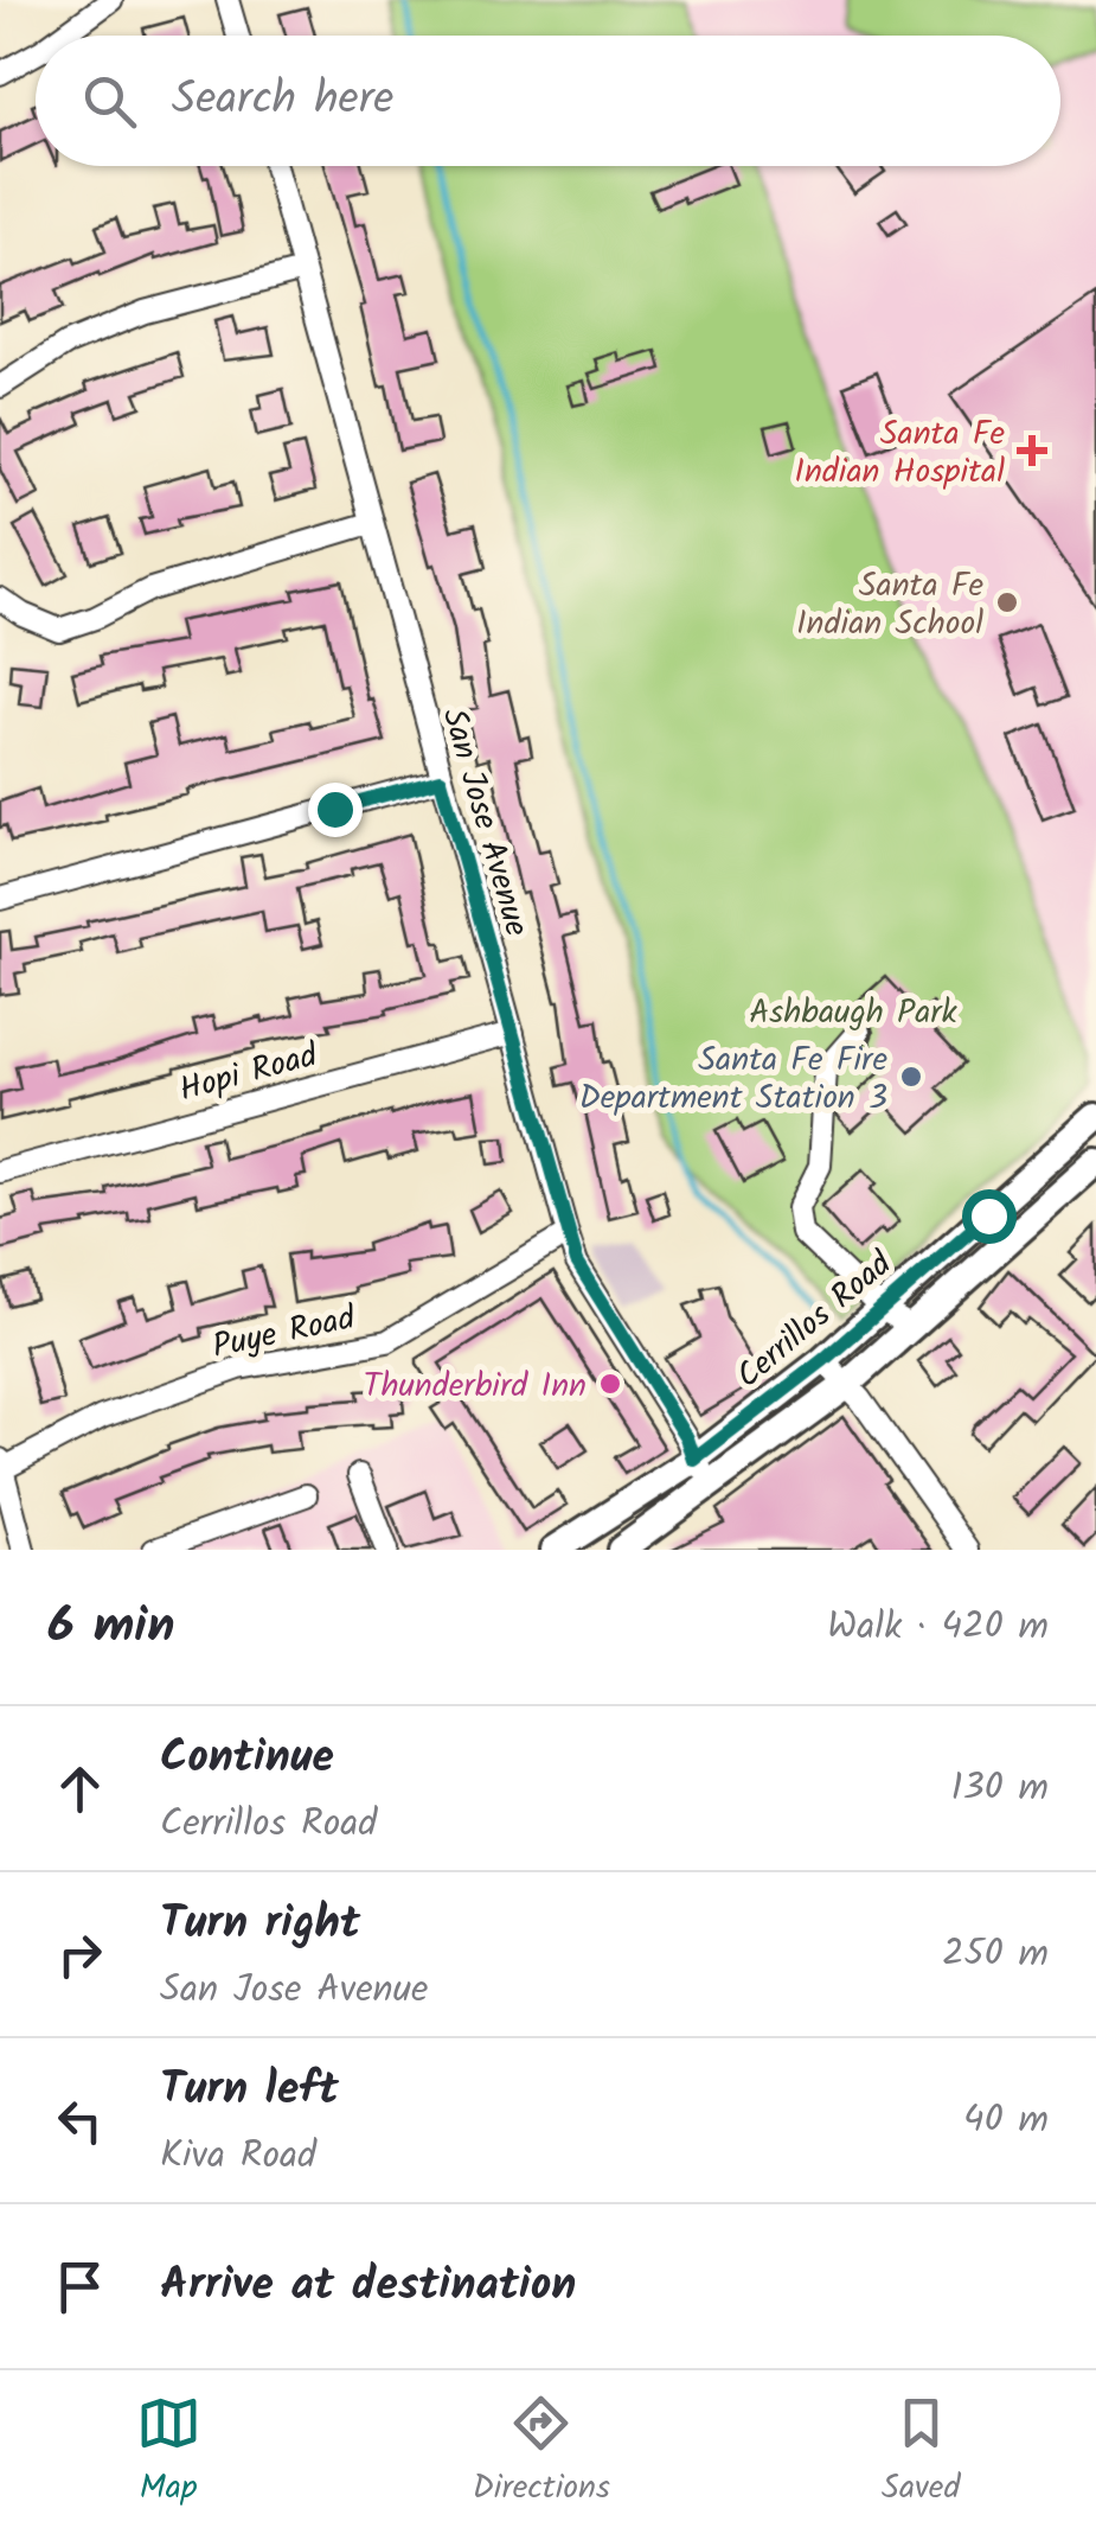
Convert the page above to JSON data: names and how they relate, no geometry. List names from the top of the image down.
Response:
{
  "streets": {
    "main road": ["Cerrillos Road"],
    "street": ["San Jose Avenue", "Hopi Road", "Puye Road"]
  },
  "crossings": [
    ["San Jose Avenue", "Hopi Road"],
    ["San Jose Avenue", "Cerrillos Road"],
    ["San Jose Avenue", "Puye Road"]
  ],
  "parks": ["Ashbaugh Park"],
  "places": {
    "health": ["Santa Fe Indian Hospital"],
    "other": ["Santa Fe Indian School", "Santa Fe Fire Department Station 3", "Thunderbird Inn"]
  },
  "page": {
    "search": "Search here",
    "heading": ["6 min", "Walk · 420 m"],
    "list": [
      ["Continue", "Cerrillos Road", "130 m"],
      ["Turn right", "San Jose Avenue", "250 m"],
      ["Turn left", "Kiva Road", "40 m"],
      "Arrive at destination"
    ],
    "nav": ["Map", "Directions", "Saved"]
  }
}
